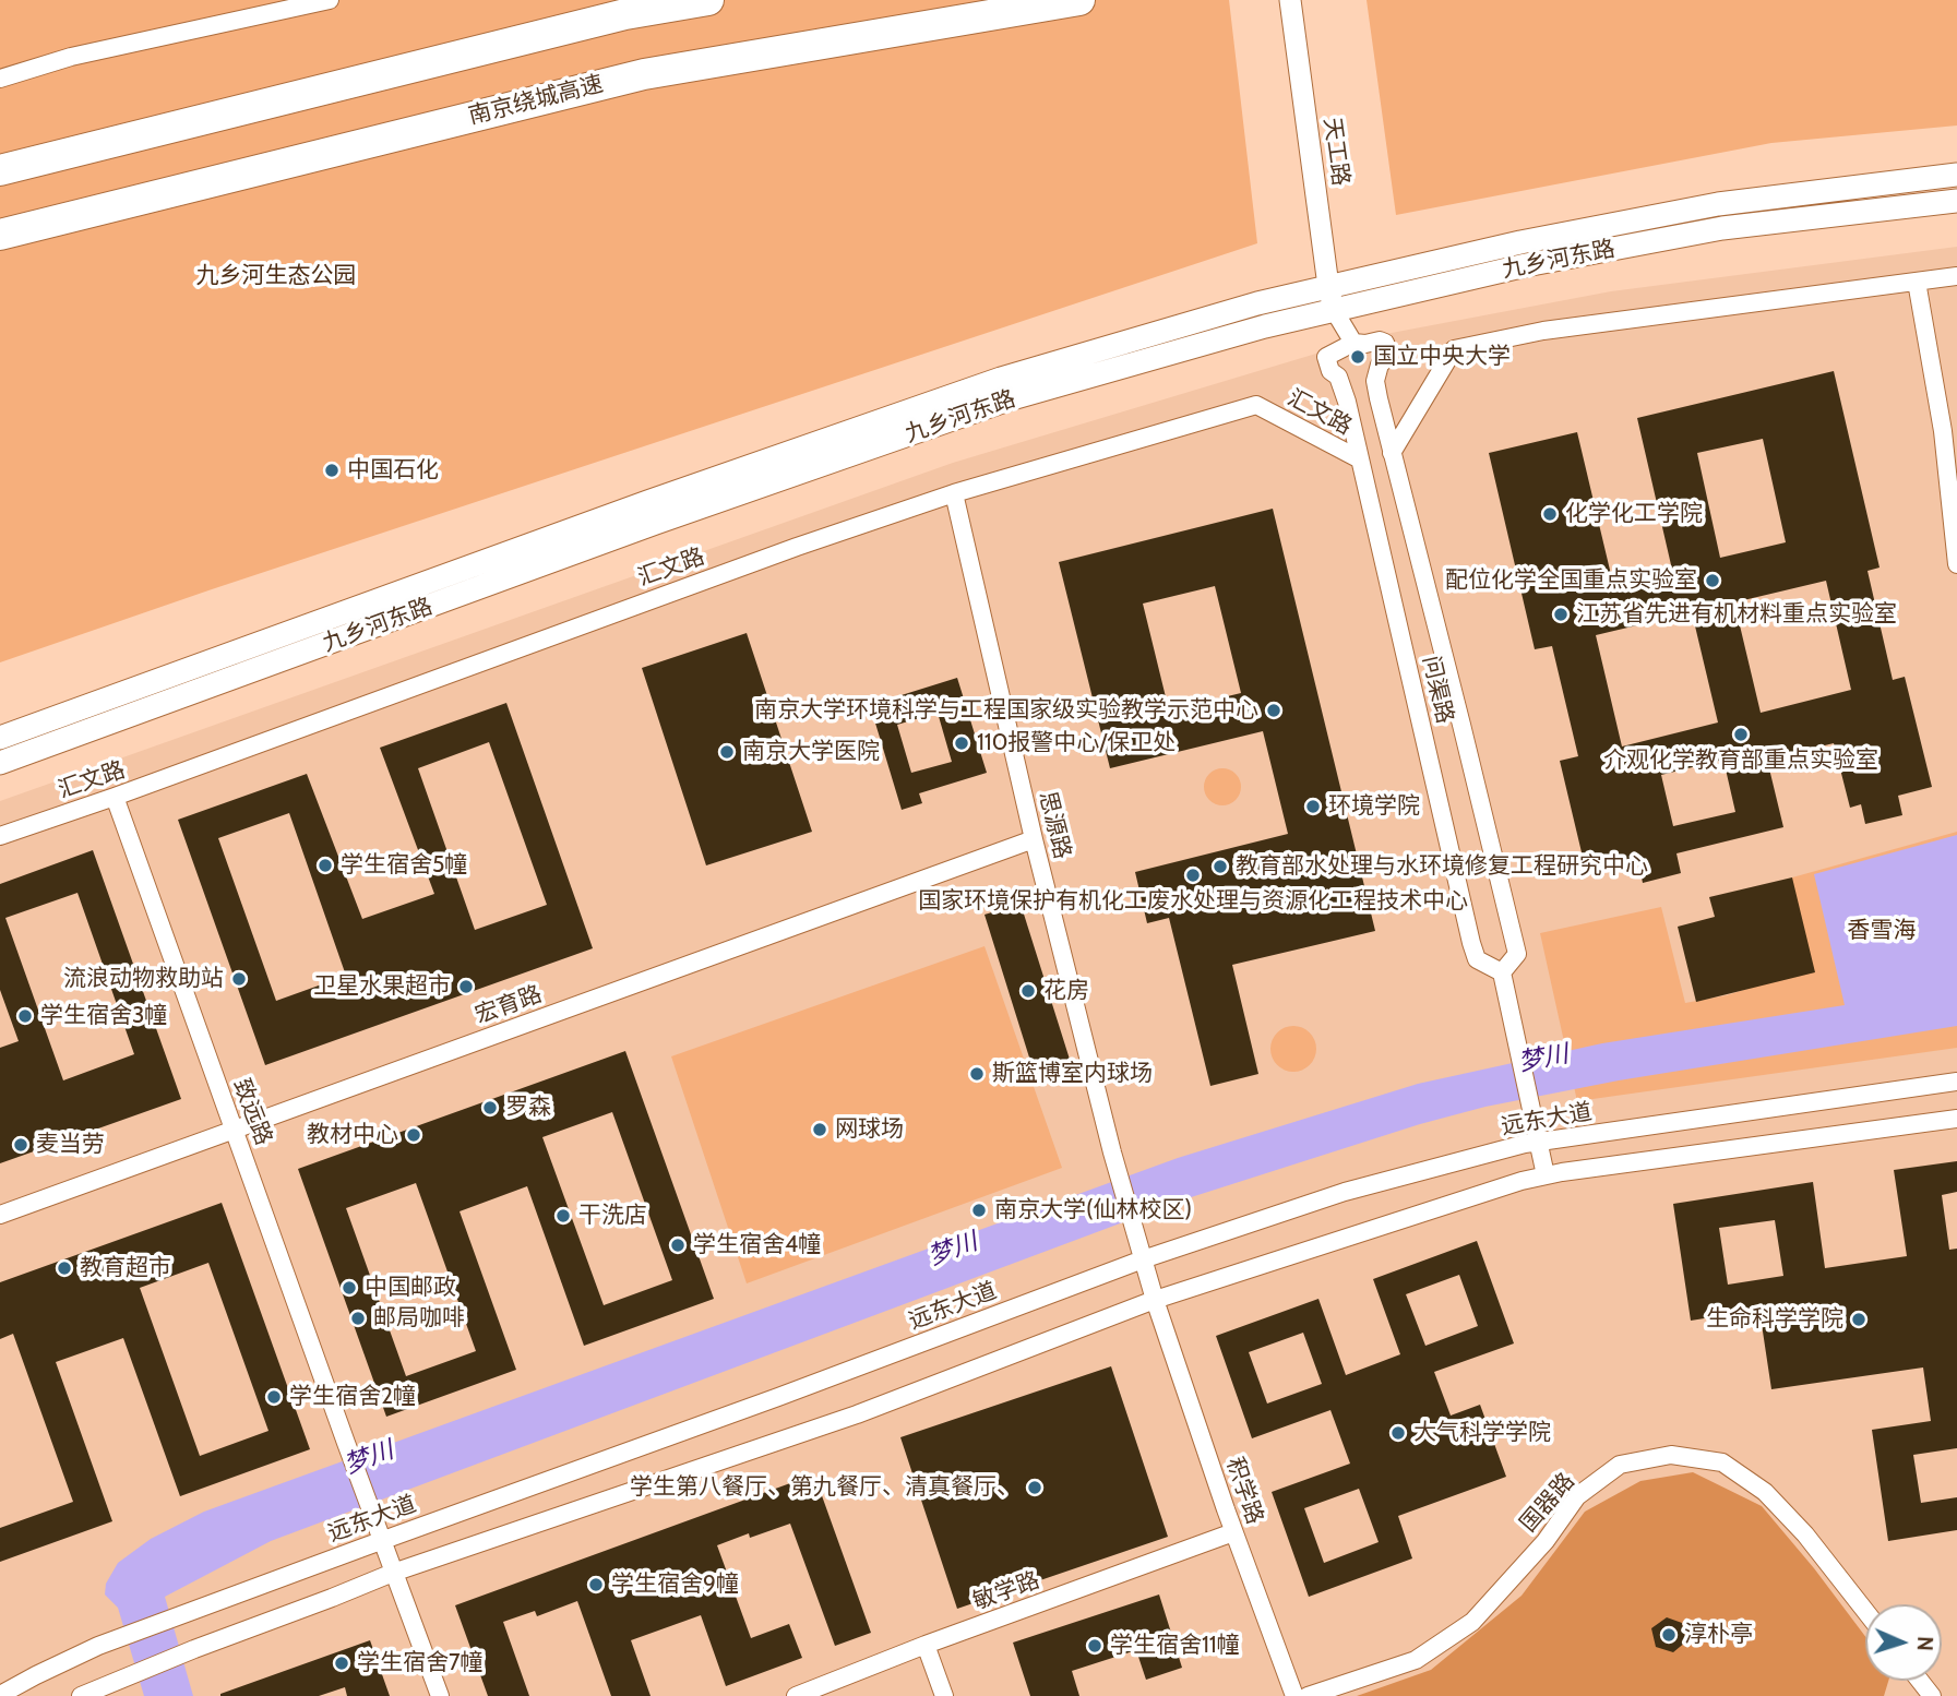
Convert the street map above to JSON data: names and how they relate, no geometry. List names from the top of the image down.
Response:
{
  "streets": {
    "highway": ["南京绕城高速"],
    "main road": ["九乡河东路"],
    "street": [
      "天工路",
      "汇文路",
      "问渠路",
      "思源路",
      "宏育路",
      "致远路",
      "远东大道",
      "积学路",
      "国器路",
      "敏学路"
    ]
  },
  "crossings": [
    ["天工路", "九乡河东路"],
    ["汇文路", "问渠路"],
    ["汇文路", "思源路"],
    ["汇文路", "致远路"],
    ["思源路", "宏育路"],
    ["思源路", "积学路"],
    ["宏育路", "致远路"],
    ["致远路", "远东大道"],
    ["远东大道", "积学路"],
    ["积学路", "敏学路"]
  ],
  "water": ["梦川"],
  "parks": ["九乡河生态公园", "香雪海"],
  "places": [
    "国立中央大学",
    "中国石化",
    "化学化工学院",
    "配位化学全国重点实验室",
    "江苏省先进有机材料重点实验室",
    "南京大学环境科学与工程国家级实验教学示范中心",
    "介观化学教育部重点实验室",
    "110报警中心/保卫处",
    "南京大学医院",
    "环境学院",
    "学生宿舍5幢",
    "教育部水处理与水环境修复工程研究中心",
    "国家环境保护有机化工废水处理与资源化工程技术中心",
    "流浪动物救助站",
    "卫星水果超市",
    "花房",
    "学生宿舍3幢",
    "斯篮博室内球场",
    "罗森",
    "网球场",
    "教材中心",
    "麦当劳",
    "南京大学(仙林校区)",
    "干洗店",
    "学生宿舍4幢",
    "教育超市",
    "中国邮政",
    "邮局咖啡",
    "生命科学学院",
    "学生宿舍2幢",
    "大气科学学院",
    "学生第八餐厅、第九餐厅、清真餐厅、",
    "学生宿舍9幢",
    "淳朴亭",
    "学生宿舍11幢",
    "学生宿舍7幢"
  ],
  "north": "right"
}
